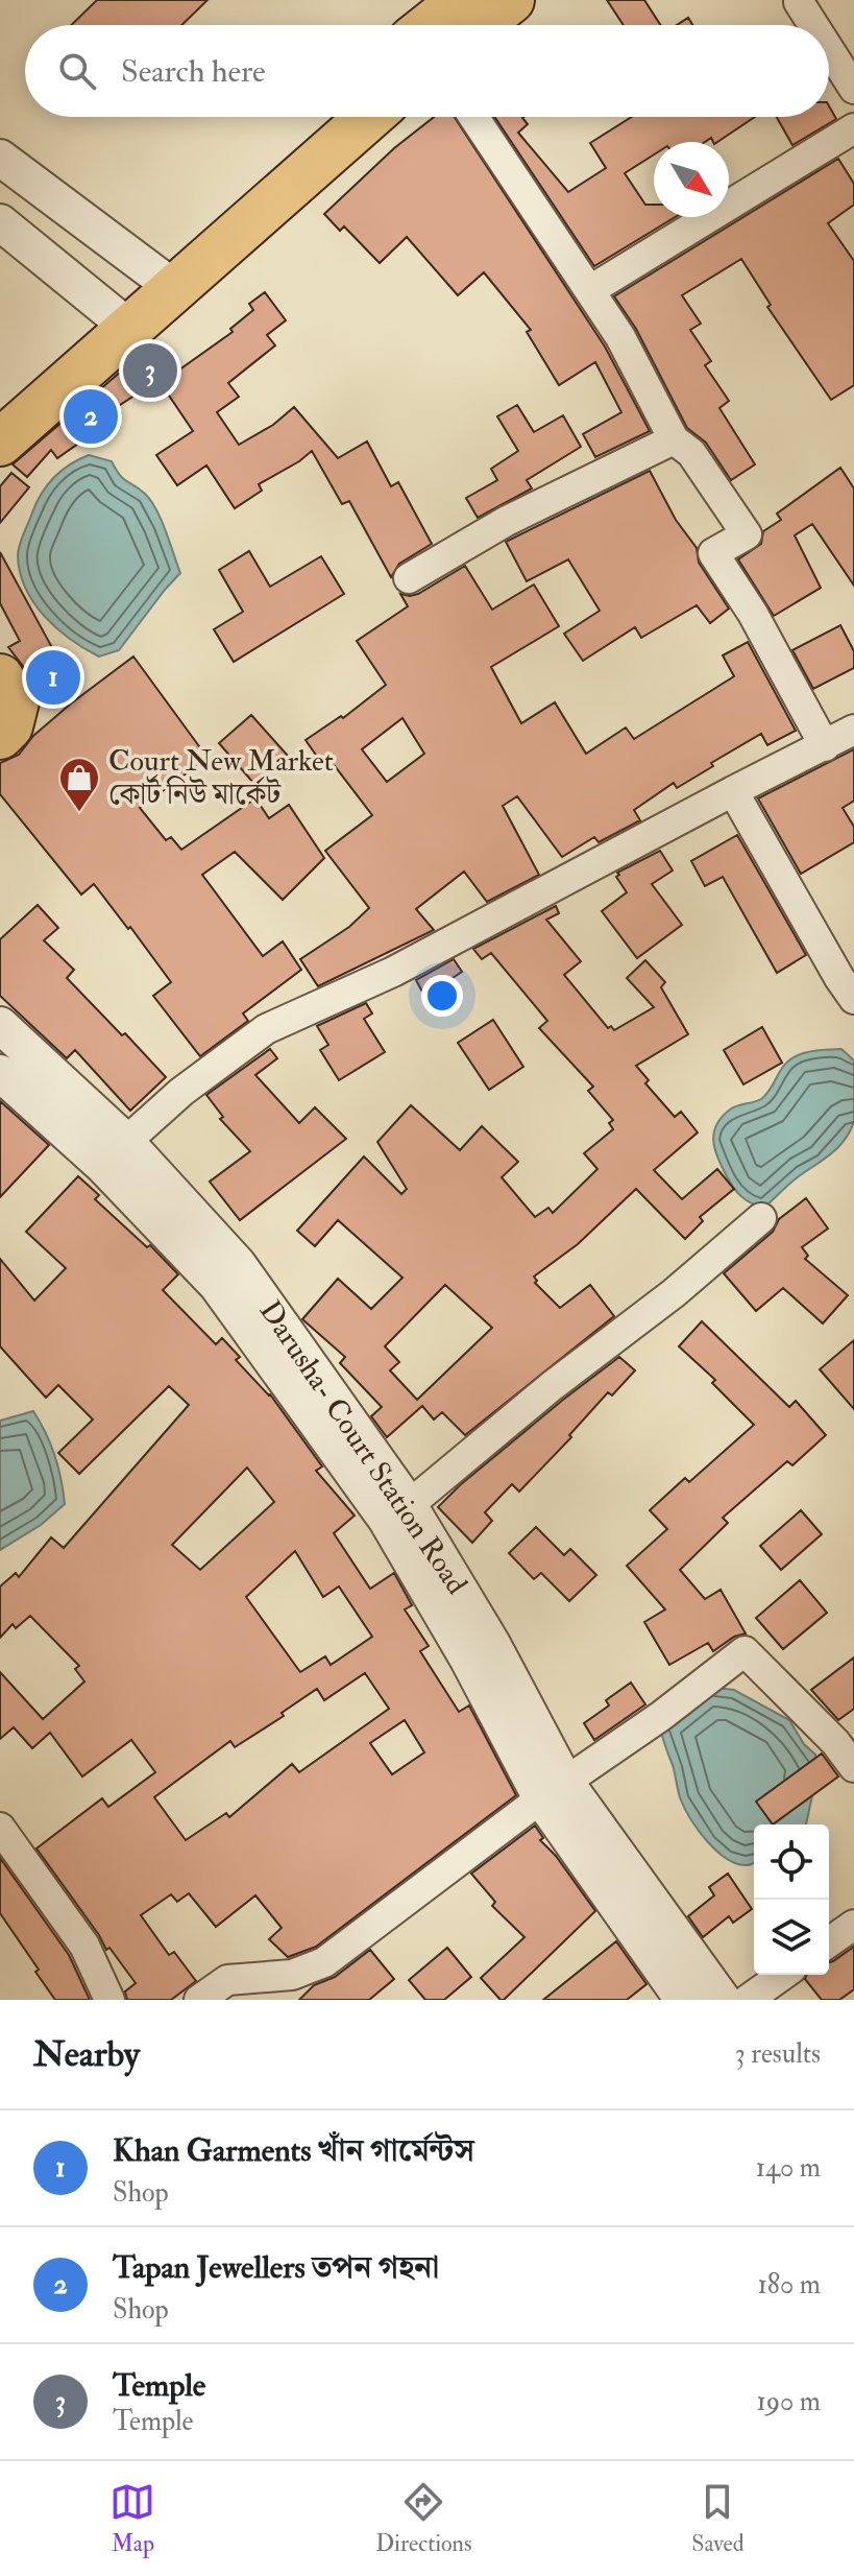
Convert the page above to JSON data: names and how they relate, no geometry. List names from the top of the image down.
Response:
{
  "streets": {
    "street": ["Darusha- Court Station Road"]
  },
  "places": {
    "shop": ["Court New Market কোর্ট নিউ মার্কেট"]
  },
  "north": "bottom right",
  "page": {
    "search": "Search here",
    "pins": ["3", "2", "1"],
    "heading": ["Nearby", "3 results"],
    "list": [
      {
        "mark": "1",
        "name": "Khan Garments খাঁন গার্মেন্টস",
        "note": "Shop",
        "value": "140 m"
      },
      {
        "mark": "2",
        "name": "Tapan Jewellers তপন গহনা",
        "note": "Shop",
        "value": "180 m"
      },
      {
        "mark": "3",
        "name": "Temple",
        "note": "Temple",
        "value": "190 m"
      }
    ],
    "nav": ["Map", "Directions", "Saved"]
  }
}
